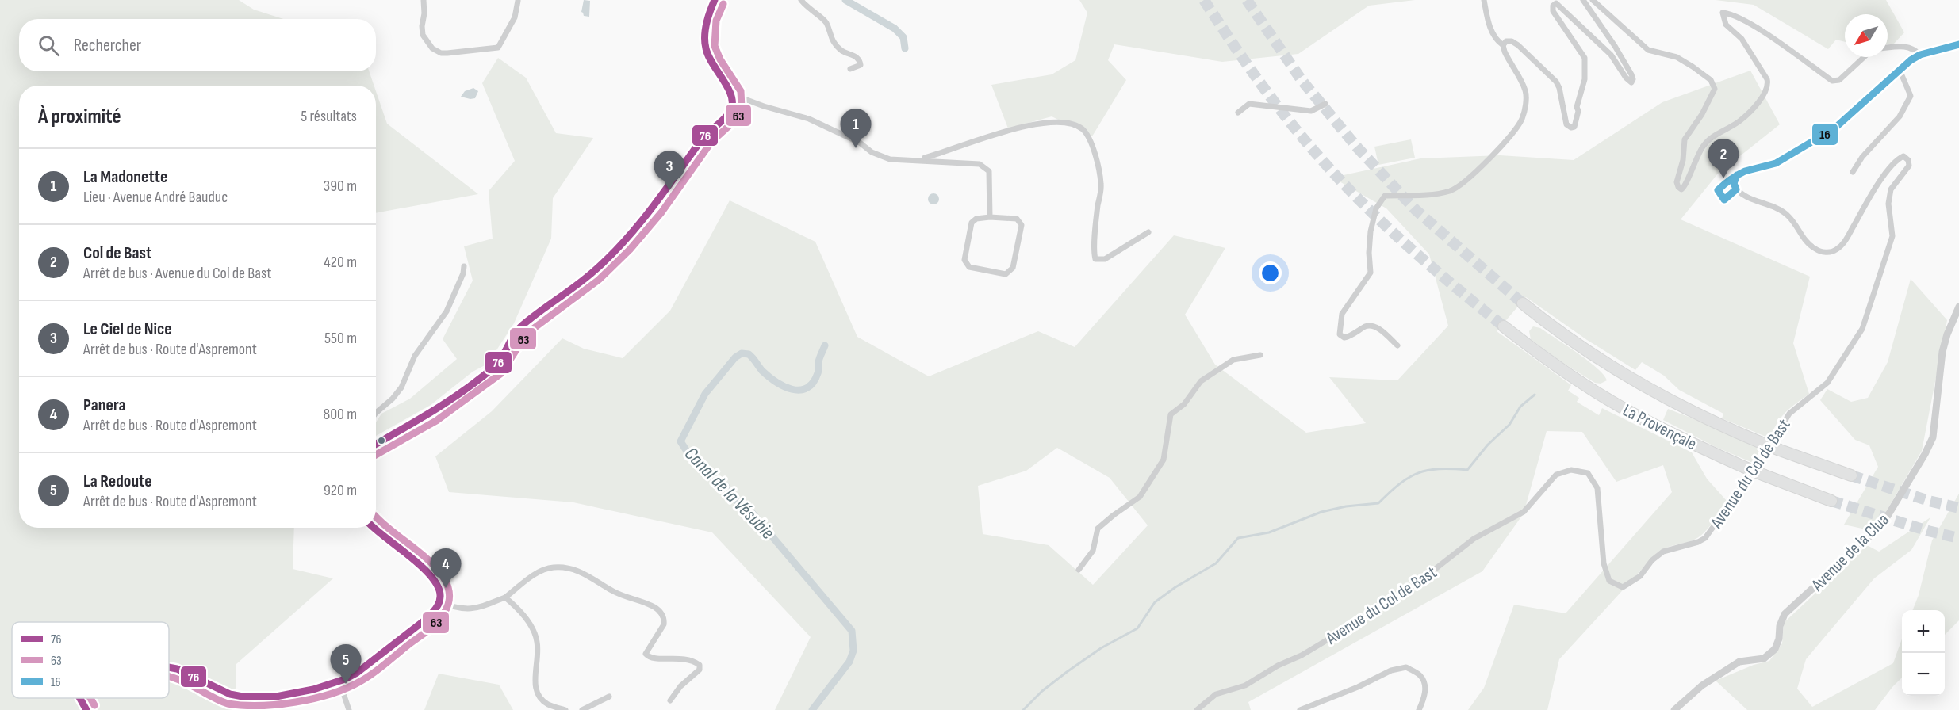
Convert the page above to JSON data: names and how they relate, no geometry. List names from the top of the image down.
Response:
{
  "streets": {
    "highway": ["La Provençale"],
    "street": ["Avenue du Col de Bast", "Avenue de la Clua"]
  },
  "water": ["Canal de la Vésubie"],
  "lines": ["transit line 76", "transit line 63", "transit line 16"],
  "legend": ["76", "63", "16"],
  "north": "bottom left",
  "page": {
    "search": "Rechercher",
    "heading": ["À proximité", "5 résultats"],
    "pins": [
      "1",
      "2",
      "3",
      "4",
      "5"
    ],
    "list": [
      {
        "mark": "1",
        "name": "La Madonette",
        "note": "Lieu · Avenue André Bauduc",
        "value": "390 m"
      },
      {
        "mark": "2",
        "name": "Col de Bast",
        "note": "Arrêt de bus · Avenue du Col de Bast",
        "value": "420 m"
      },
      {
        "mark": "3",
        "name": "Le Ciel de Nice",
        "note": "Arrêt de bus · Route d'Aspremont",
        "value": "550 m"
      },
      {
        "mark": "4",
        "name": "Panera",
        "note": "Arrêt de bus · Route d'Aspremont",
        "value": "800 m"
      },
      {
        "mark": "5",
        "name": "La Redoute",
        "note": "Arrêt de bus · Route d'Aspremont",
        "value": "920 m"
      }
    ],
    "map_buttons": ["+", "−"]
  }
}
